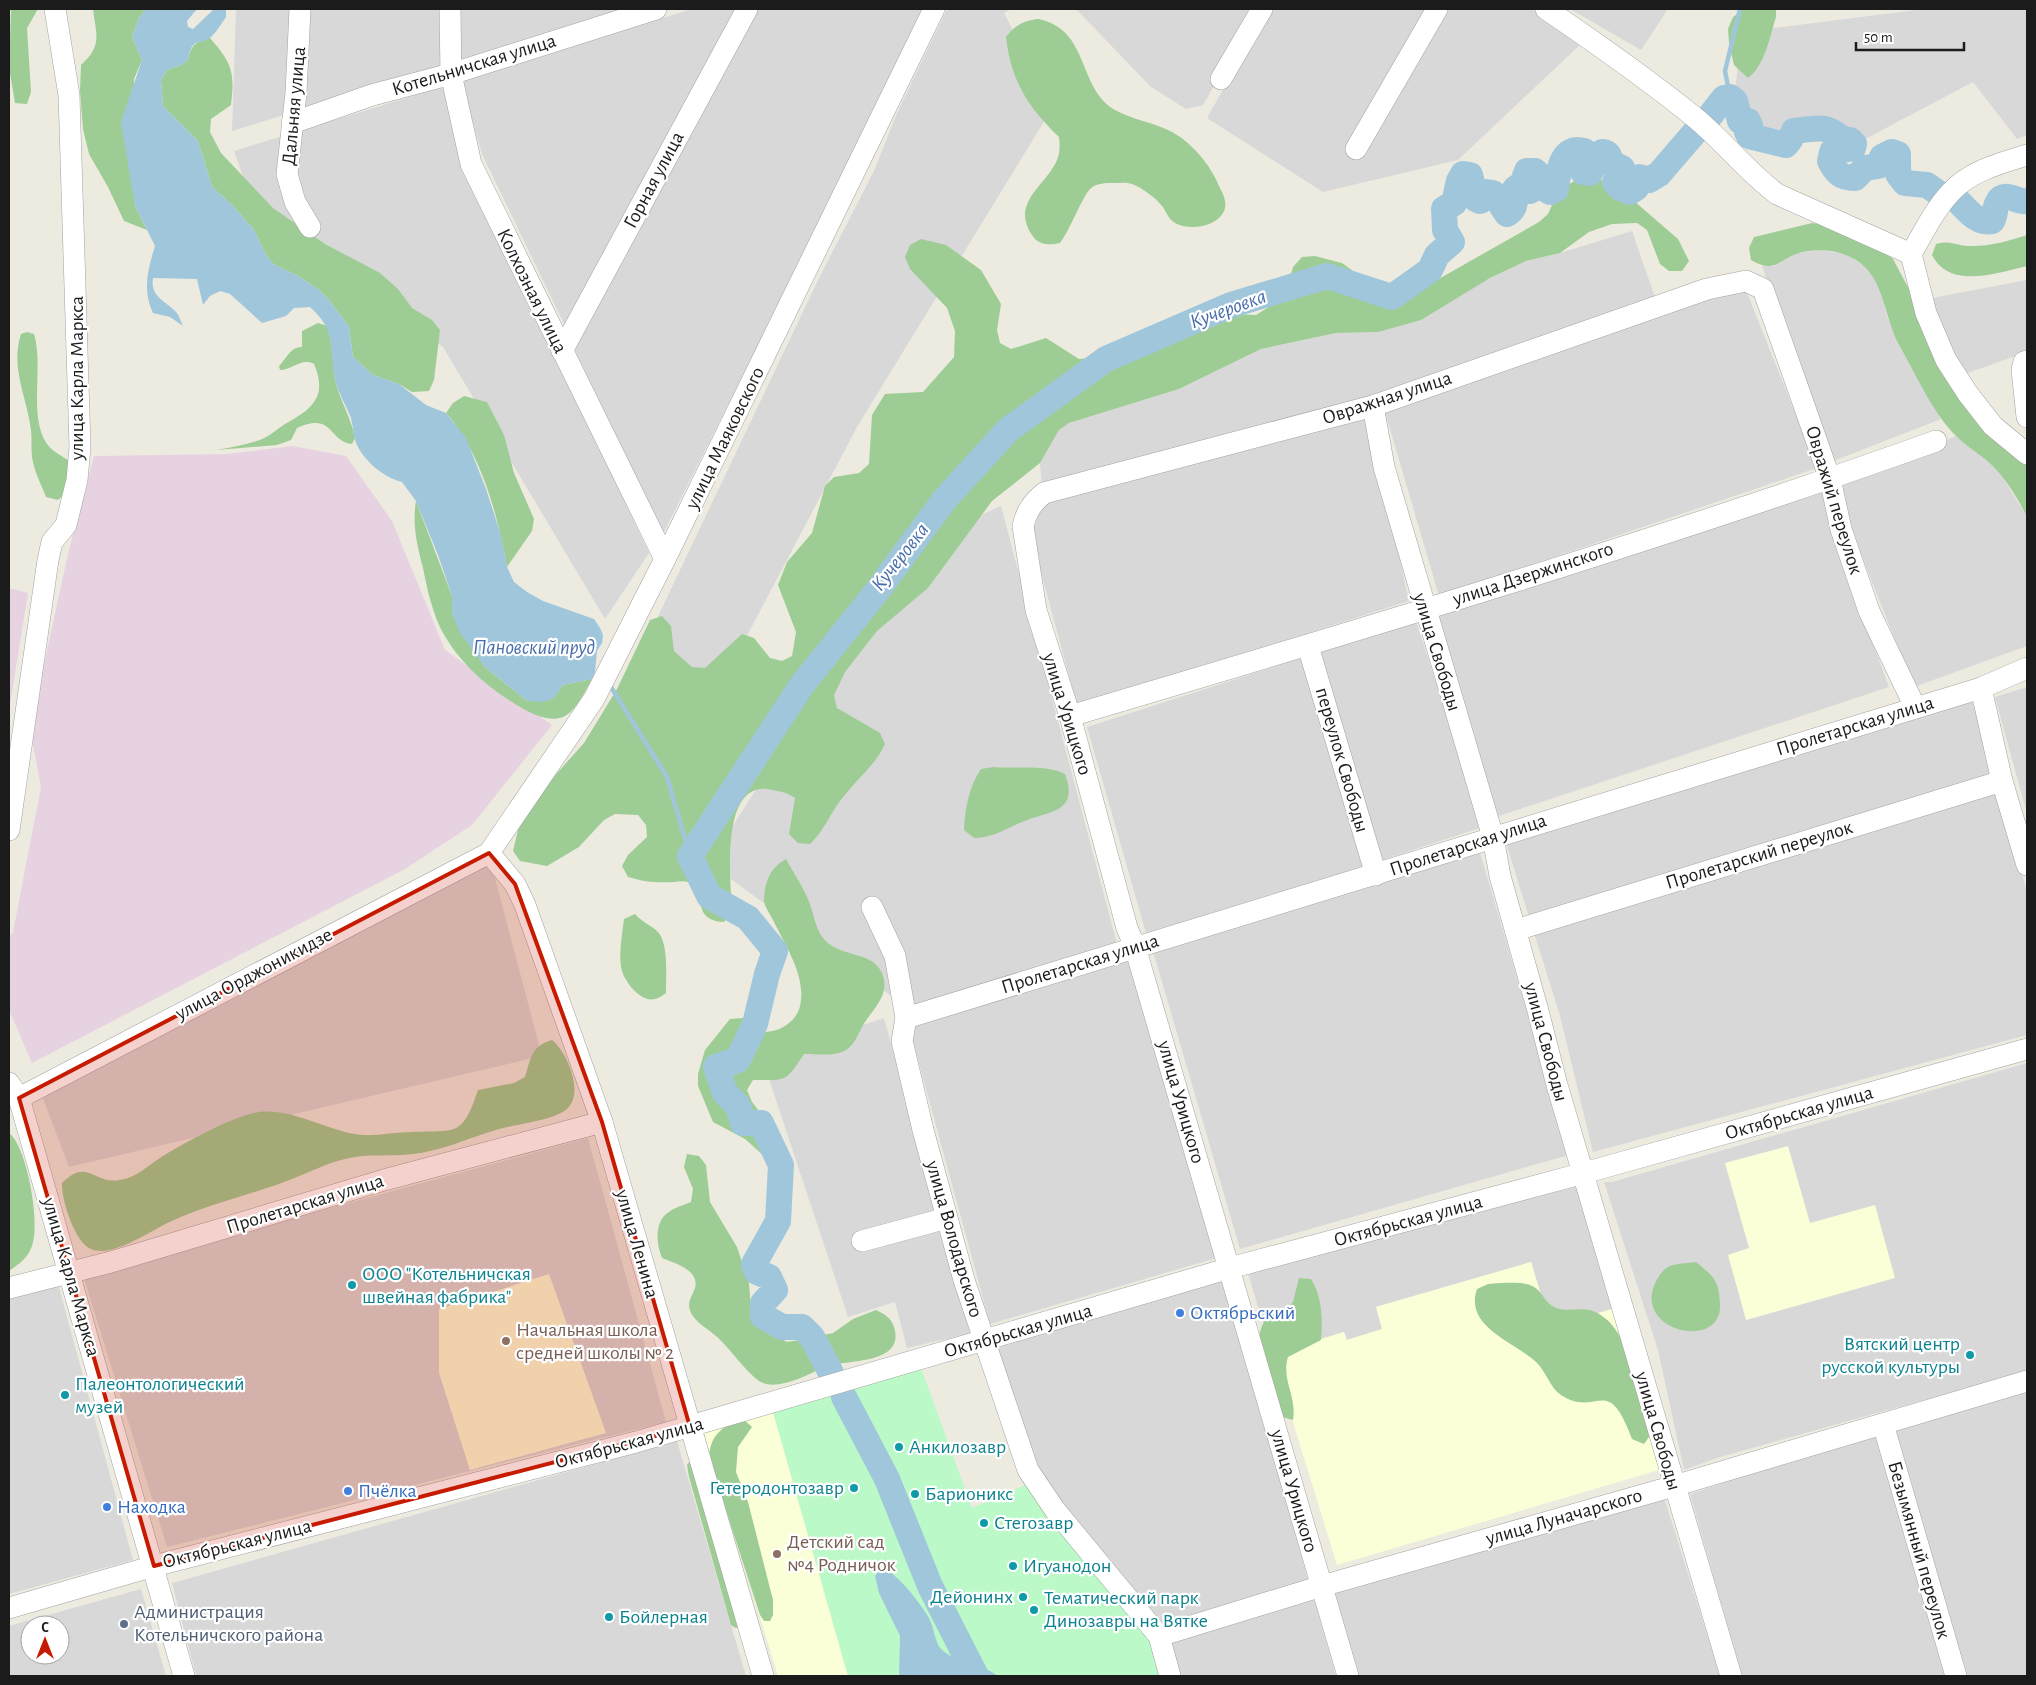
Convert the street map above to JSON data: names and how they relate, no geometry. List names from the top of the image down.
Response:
{
  "streets": {
    "street": [
      "Котельничская улица",
      "Дальняя улица",
      "Горная улица",
      "Колхозная улица",
      "улица Карла Маркса",
      "Овражная улица",
      "улица Маяковского",
      "Овражий переулок",
      "улица Дзержинского",
      "улица Свободы",
      "улица Урицкого",
      "Пролетарская улица",
      "переулок Свободы",
      "Пролетарский переулок",
      "улица Орджоникидзе",
      "Октябрьская улица",
      "улица Володарского",
      "улица Ленина",
      "улица Луначарского",
      "Безымянный переулок"
    ]
  },
  "crossings": [
    ["Котельничская улица", "Дальняя улица"],
    ["Котельничская улица", "Колхозная улица"],
    ["Горная улица", "Колхозная улица"],
    ["Колхозная улица", "улица Маяковского"],
    ["улица Карла Маркса", "Пролетарская улица"],
    ["улица Карла Маркса", "улица Орджоникидзе"],
    ["улица Карла Маркса", "Октябрьская улица"],
    ["Овражная улица", "Овражий переулок"],
    ["Овражная улица", "улица Свободы"],
    ["Овражная улица", "улица Урицкого"],
    ["улица Маяковского", "улица Орджоникидзе"],
    ["улица Маяковского", "улица Ленина"],
    ["Овражий переулок", "улица Дзержинского"],
    ["Овражий переулок", "Пролетарская улица"],
    ["улица Дзержинского", "улица Свободы"],
    ["улица Дзержинского", "улица Урицкого"],
    ["улица Дзержинского", "переулок Свободы"],
    ["улица Свободы", "Пролетарская улица"],
    ["улица Свободы", "Пролетарский переулок"],
    ["улица Свободы", "Октябрьская улица"],
    ["улица Свободы", "улица Луначарского"],
    ["улица Урицкого", "Пролетарская улица"],
    ["улица Урицкого", "Октябрьская улица"],
    ["улица Урицкого", "улица Луначарского"],
    ["Пролетарская улица", "переулок Свободы"],
    ["Пролетарская улица", "улица Володарского"],
    ["Пролетарская улица", "улица Ленина"],
    ["улица Орджоникидзе", "улица Ленина"],
    ["Октябрьская улица", "улица Володарского"],
    ["Октябрьская улица", "улица Ленина"],
    ["улица Володарского", "улица Луначарского"],
    ["улица Луначарского", "Безымянный переулок"]
  ],
  "water": ["Кучеровка", "Пановский пруд"],
  "places": [
    "ООО \"Котельничская швейная фабрика\"",
    "Октябрьский",
    "Начальная школа средней школы № 2",
    "Вятский центр русской культуры",
    "Палеонтологический музей",
    "Анкилозавр",
    "Гетеродонтозавр",
    "Пчёлка",
    "Барионикс",
    "Находка",
    "Стегозавр",
    "Детский сад №4 Родничок",
    "Игуанодон",
    "Дейонинх",
    "Тематический парк Динозавры на Вятке",
    "Бойлерная",
    "Администрация Котельничского района"
  ],
  "scale_bar": "50 m",
  "north": "top"
}
